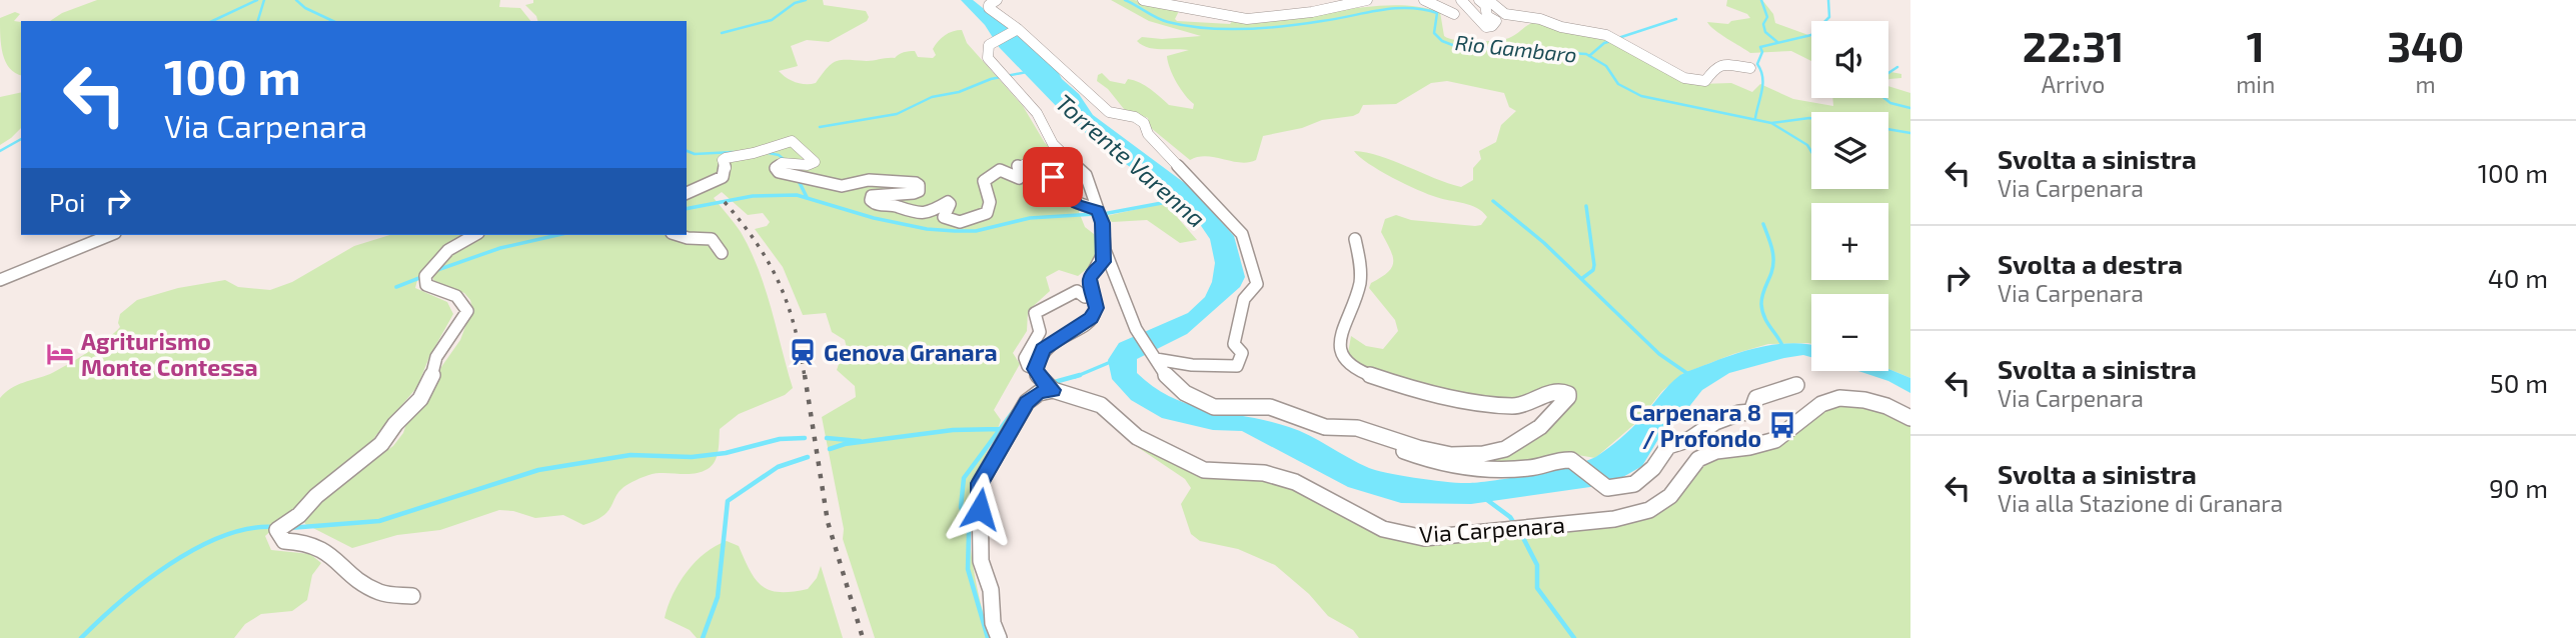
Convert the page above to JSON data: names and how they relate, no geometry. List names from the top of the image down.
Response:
{
  "streets": {
    "street": ["Via Carpenara"]
  },
  "water": ["Rio Gambaro", "Torrente Varenna"],
  "places": {
    "station": ["Genova Granara"],
    "hotel": ["Agriturismo Monte Contessa"],
    "bus stop": ["Carpenara 8 / Profondo"]
  },
  "page": {
    "eta": [
      "22:31",
      "Arrivo",
      "1",
      "min",
      "340",
      "m"
    ],
    "map_buttons": ["+", "−"],
    "turn": ["100 m", "Via Carpenara"],
    "list": [
      {
        "name": "Svolta a sinistra",
        "note": "Via Carpenara",
        "value": "100 m"
      },
      {
        "name": "Svolta a destra",
        "note": "Via Carpenara",
        "value": "40 m"
      },
      {
        "name": "Svolta a sinistra",
        "note": "Via Carpenara",
        "value": "50 m"
      },
      {
        "name": "Svolta a sinistra",
        "note": "Via alla Stazione di Granara",
        "value": "90 m"
      }
    ],
    "then": "Poi"
  }
}
